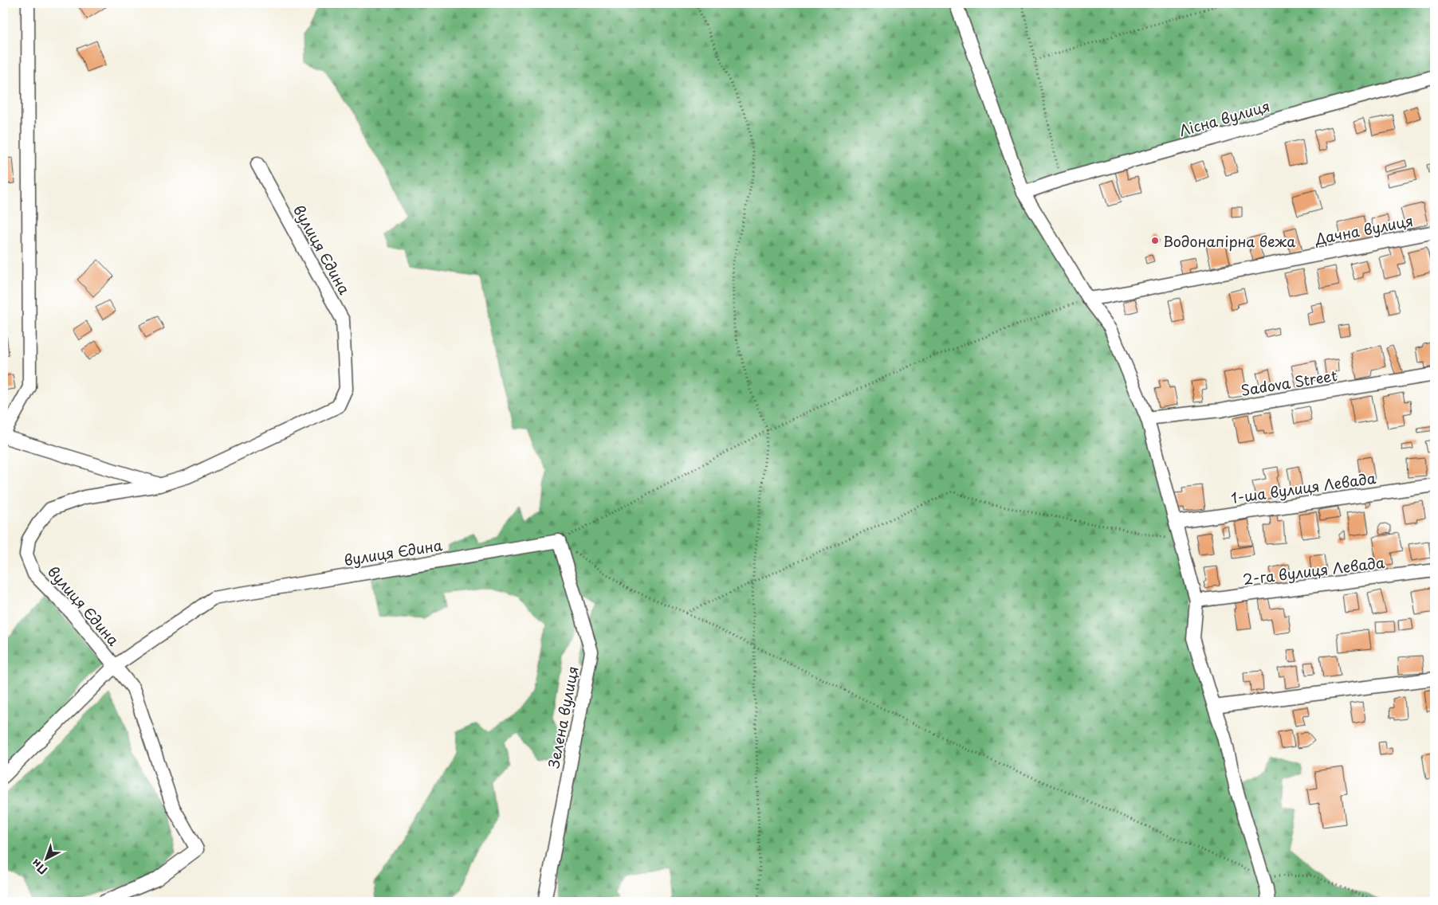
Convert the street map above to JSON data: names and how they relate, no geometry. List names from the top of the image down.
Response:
{
  "streets": {
    "street": [
      "Лісна вулиця",
      "Дачна вулиця",
      "вулиця Єдина",
      "Sadova Street",
      "1-ша вулиця Левада",
      "2-га вулиця Левада",
      "Зелена вулиця"
    ]
  },
  "crossings": [
    ["вулиця Єдина", "Зелена вулиця"]
  ],
  "places": ["Водонапірна вежа"],
  "north": "bottom left"
}
